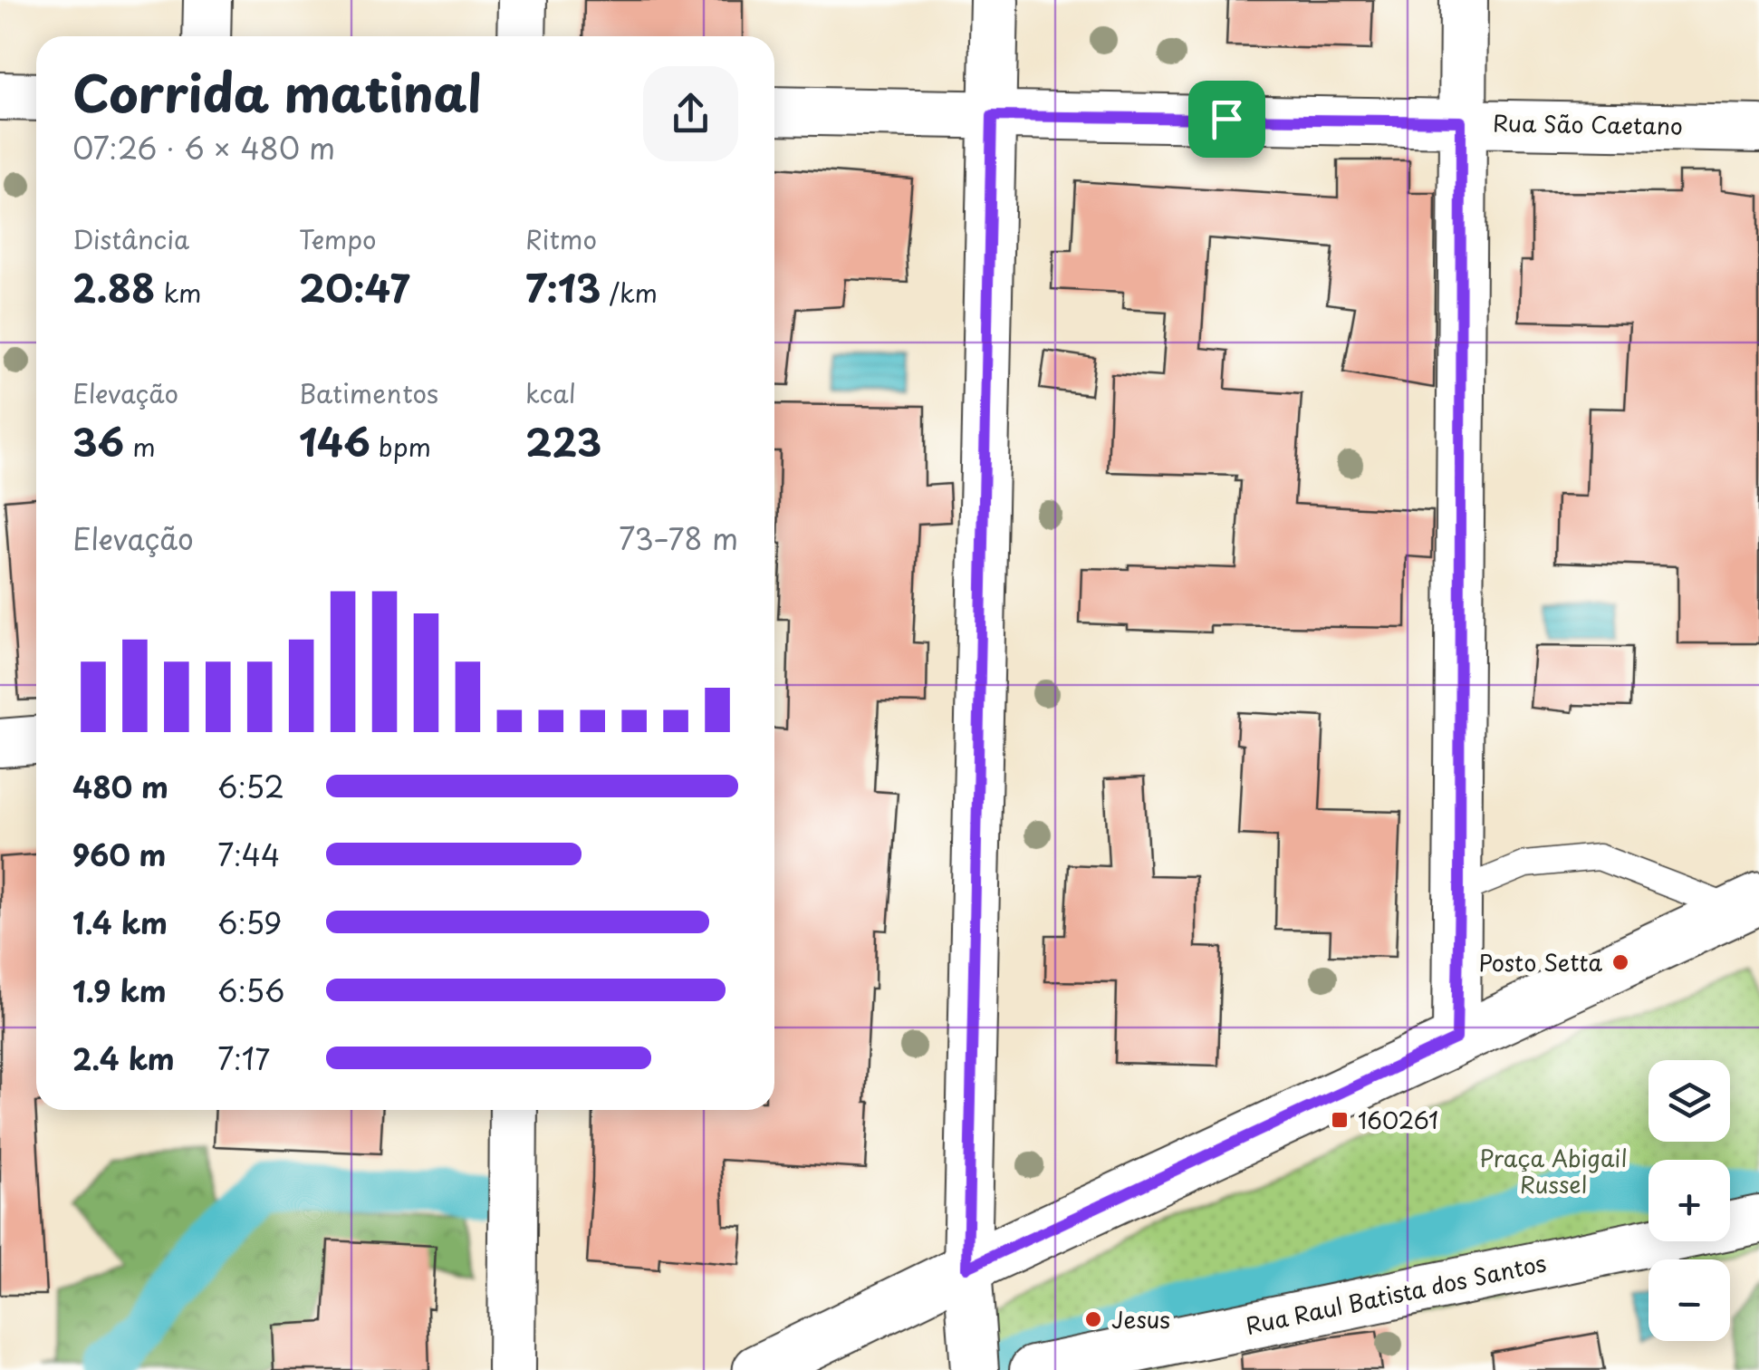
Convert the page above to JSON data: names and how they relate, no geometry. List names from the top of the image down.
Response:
{
  "streets": {
    "street": ["Rua São Caetano", "Rua Raul Batista dos Santos"]
  },
  "parks": ["Praça Abigail Russel"],
  "places": {
    "other": ["Posto Setta", "Jesus"],
    "transit": ["160261"]
  },
  "page": {
    "heading": ["Corrida matinal", "07:26 · 6 × 480 m"],
    "stats": [
      ["Distância", "2.88 km"],
      ["Tempo", "20:47"],
      ["Ritmo", "7:13 /km"],
      ["Elevação", "36 m"],
      ["Batimentos", "146 bpm"],
      ["kcal", "223"]
    ],
    "chart": ["Elevação", "73–78 m"],
    "list": [
      {
        "name": "480 m",
        "note": "6:52"
      },
      {
        "name": "960 m",
        "note": "7:44"
      },
      {
        "name": "1.4 km",
        "note": "6:59"
      },
      {
        "name": "1.9 km",
        "note": "6:56"
      },
      {
        "name": "2.4 km",
        "note": "7:17"
      }
    ],
    "map_buttons": ["+", "−"]
  }
}
